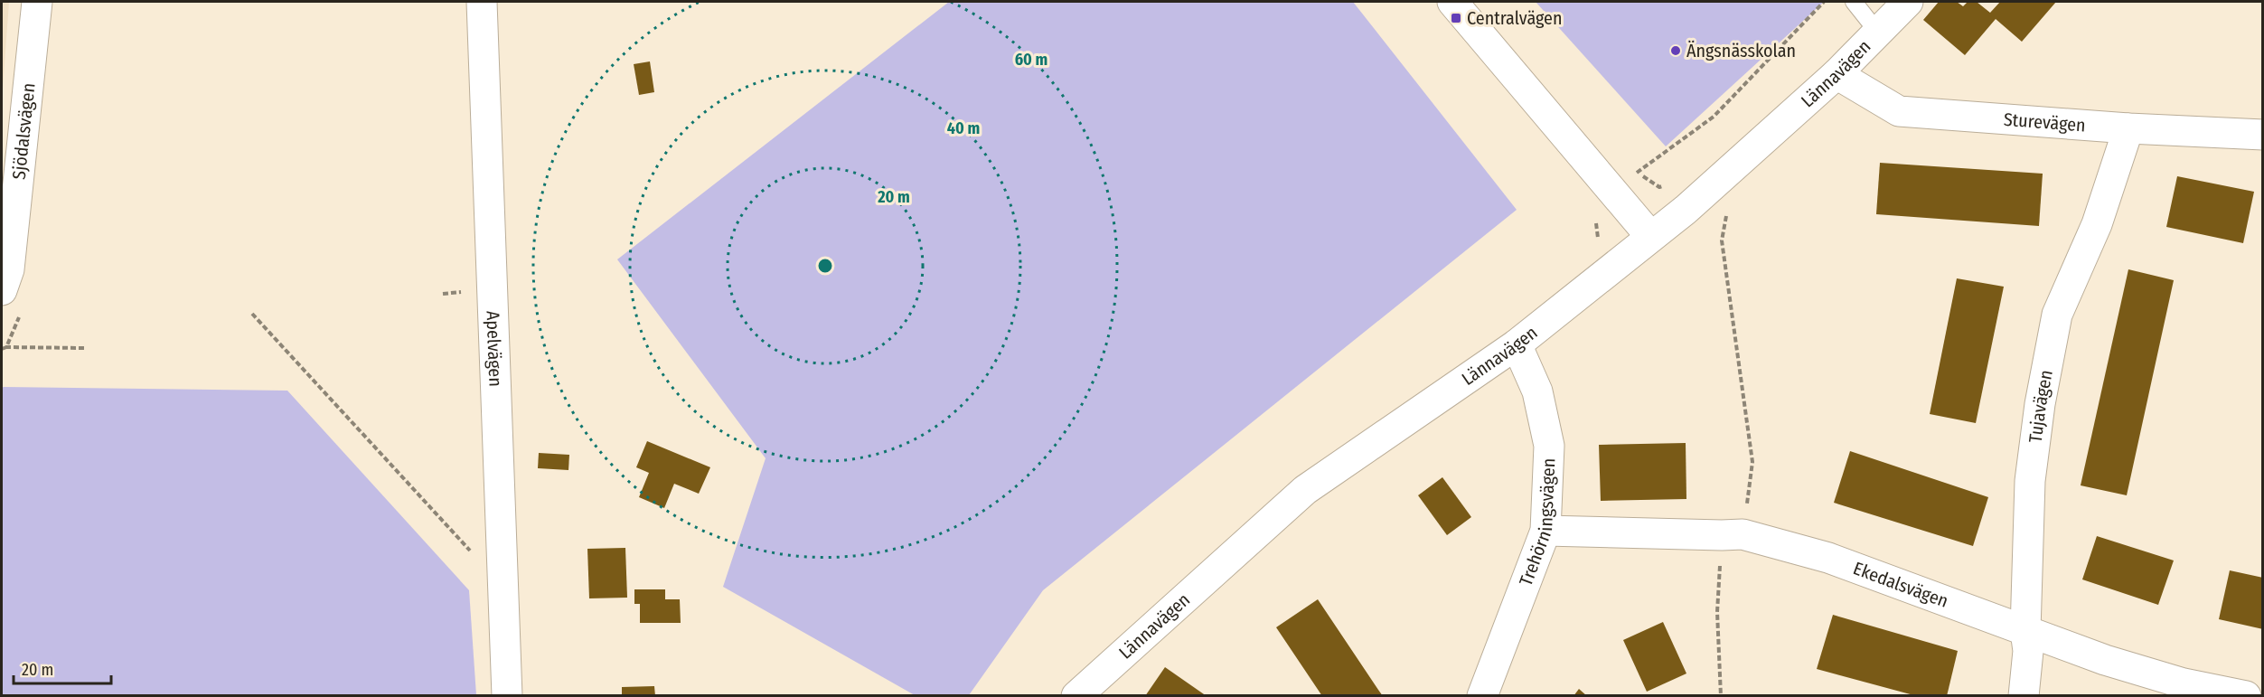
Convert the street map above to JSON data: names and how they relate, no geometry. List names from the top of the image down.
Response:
{
  "streets": {
    "street": [
      "Lännavägen",
      "Sturevägen",
      "Sjödalsvägen",
      "Apelvägen",
      "Tujavägen",
      "Trehörningsvägen",
      "Ekedalsvägen"
    ]
  },
  "crossings": [
    ["Lännavägen", "Sturevägen"],
    ["Lännavägen", "Trehörningsvägen"],
    ["Sturevägen", "Tujavägen"],
    ["Tujavägen", "Ekedalsvägen"],
    ["Trehörningsvägen", "Ekedalsvägen"]
  ],
  "places": {
    "transit": ["Centralvägen"],
    "other": ["Ängsnässkolan"]
  },
  "scale_bar": "20 m",
  "rings": ["60 m", "40 m", "20 m"]
}
